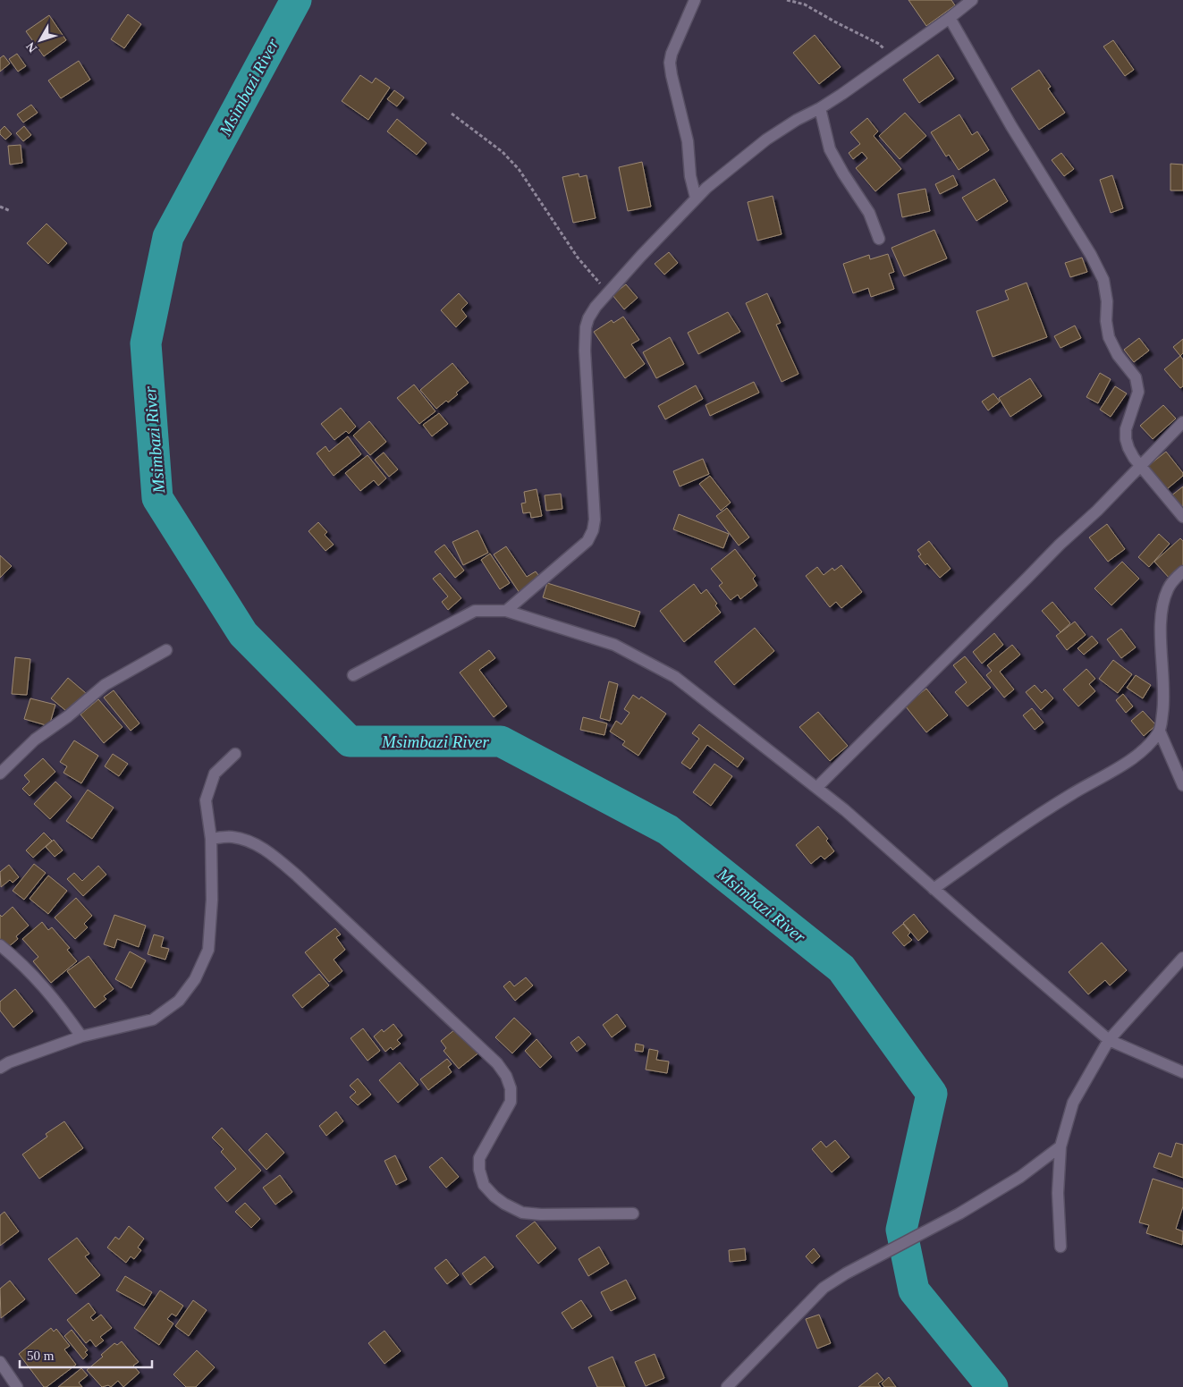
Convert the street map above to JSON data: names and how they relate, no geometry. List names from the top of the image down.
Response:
{
  "water": ["Msimbazi River"],
  "scale_bar": "50 m",
  "north": "bottom left"
}
